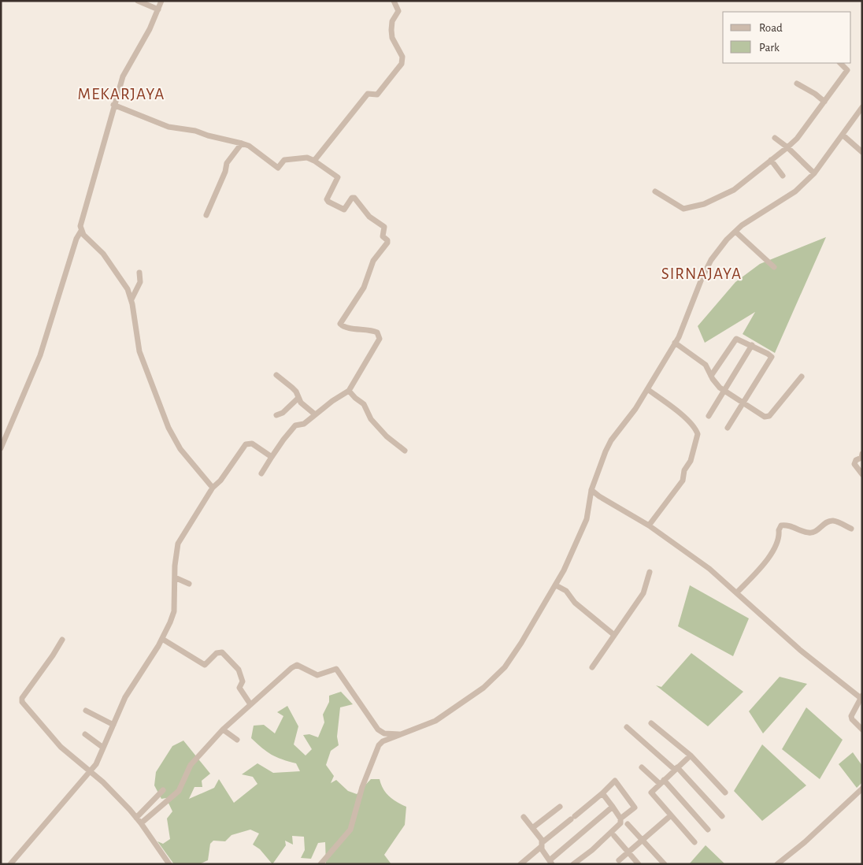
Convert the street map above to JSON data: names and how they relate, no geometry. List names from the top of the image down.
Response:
{
  "districts": ["MEKARJAYA", "SIRNAJAYA"],
  "legend": ["Road", "Park"]
}
